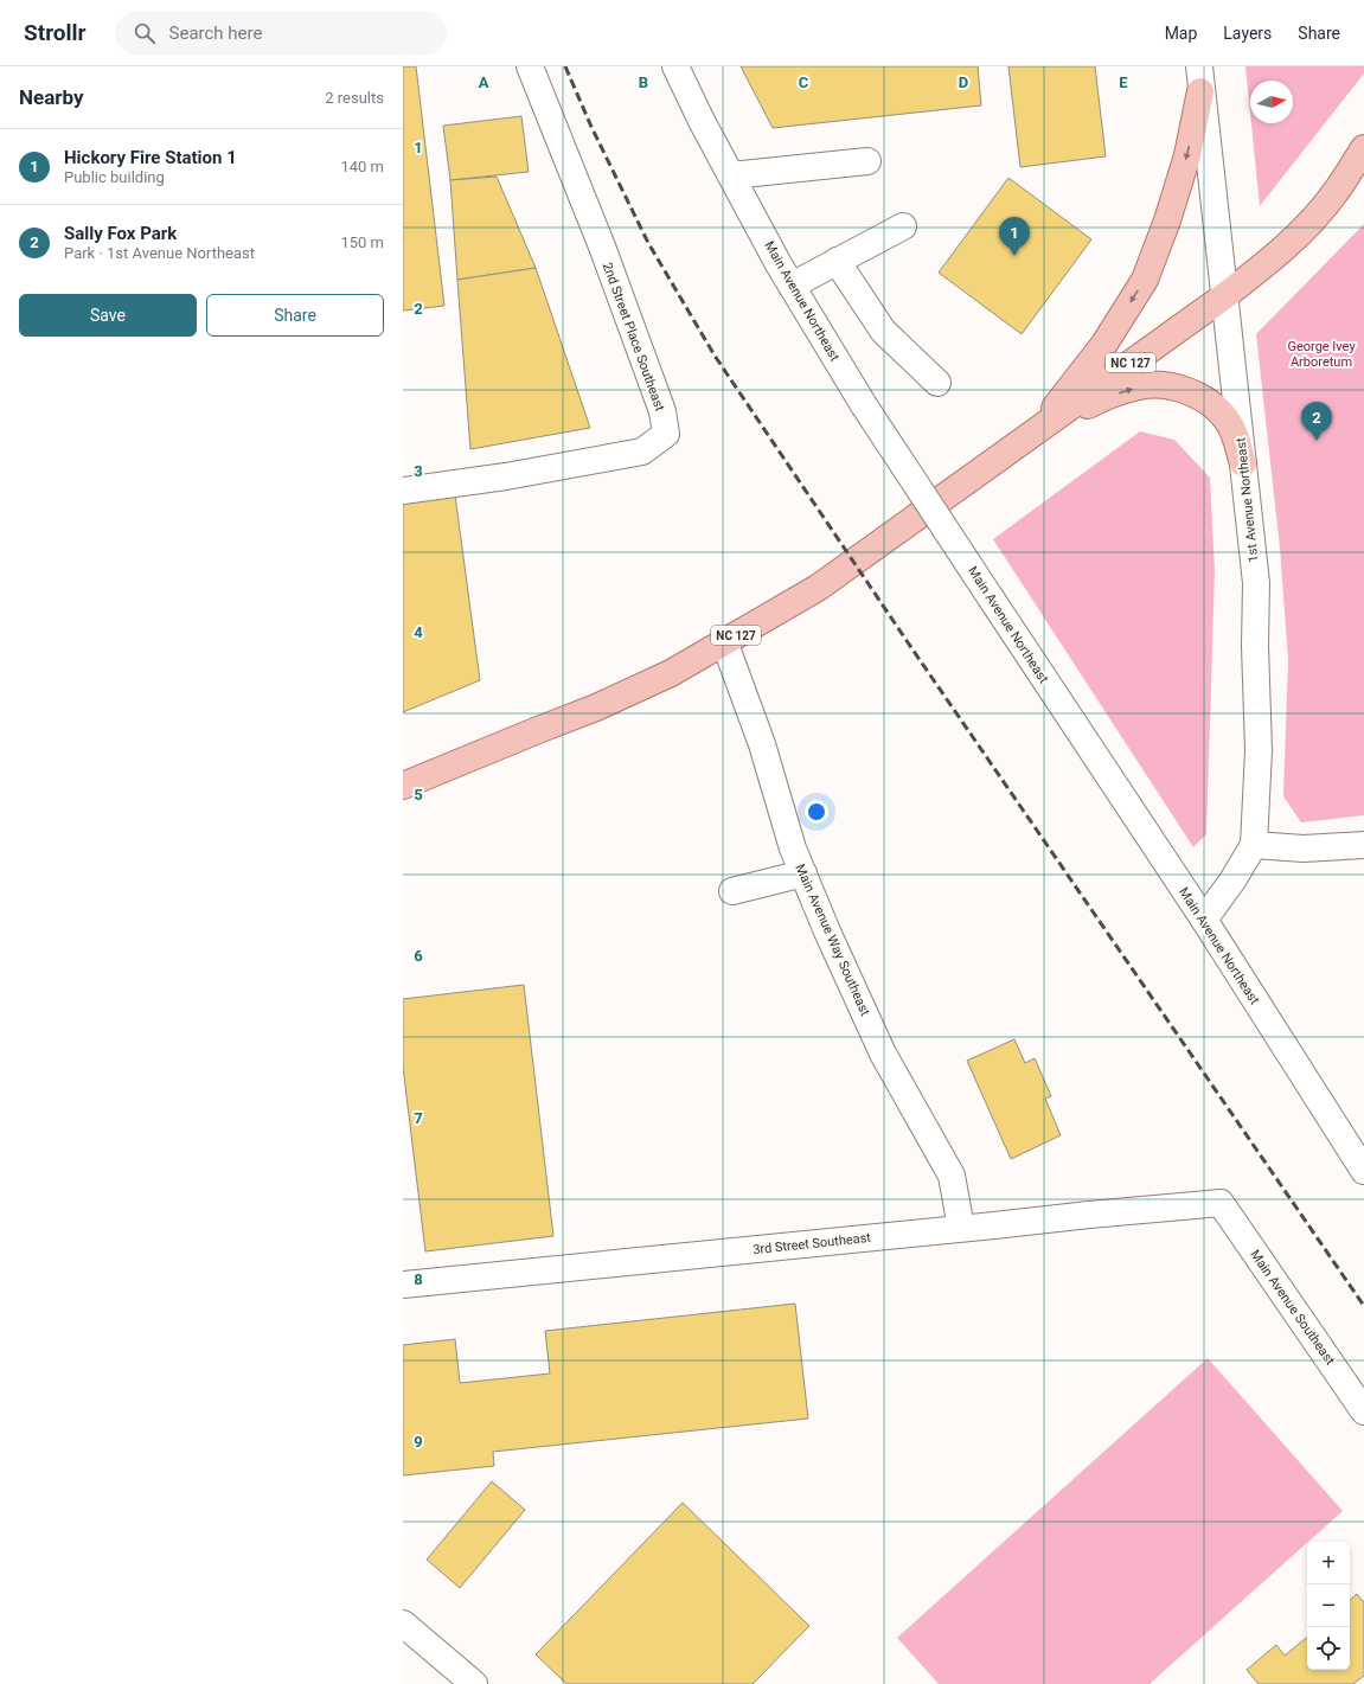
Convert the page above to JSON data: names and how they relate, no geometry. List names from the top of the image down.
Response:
{
  "streets": {
    "main road": ["NC 127"],
    "street": [
      "Main Avenue Northeast",
      "2nd Street Place Southeast",
      "1st Avenue Northeast",
      "Main Avenue Way Southeast",
      "3rd Street Southeast",
      "Main Avenue Southeast"
    ]
  },
  "crossings": [
    ["Main Avenue Northeast", "1st Avenue Northeast"],
    ["NC 127", "1st Avenue Northeast"],
    ["NC 127", "Main Avenue Way Southeast"],
    ["Main Avenue Way Southeast", "3rd Street Southeast"],
    ["3rd Street Southeast", "Main Avenue Southeast"]
  ],
  "parks": ["George Ivey Arboretum"],
  "north": "right",
  "page": {
    "header": "Strollr",
    "search": "Search here",
    "nav": ["Map", "Layers", "Share"],
    "heading": ["Nearby", "2 results"],
    "list": [
      {
        "mark": "1",
        "name": "Hickory Fire Station 1",
        "note": "Public building",
        "value": "140 m"
      },
      {
        "mark": "2",
        "name": "Sally Fox Park",
        "note": "Park · 1st Avenue Northeast",
        "value": "150 m"
      }
    ],
    "pins": ["1", "2"],
    "buttons": ["Save", "Share"],
    "map_buttons": ["+", "−"]
  },
  "grid": {
    "columns": [
      "A",
      "B",
      "C",
      "D",
      "E"
    ],
    "rows": [
      "1",
      "2",
      "3",
      "4",
      "5",
      "6",
      "7",
      "8",
      "9"
    ]
  }
}
